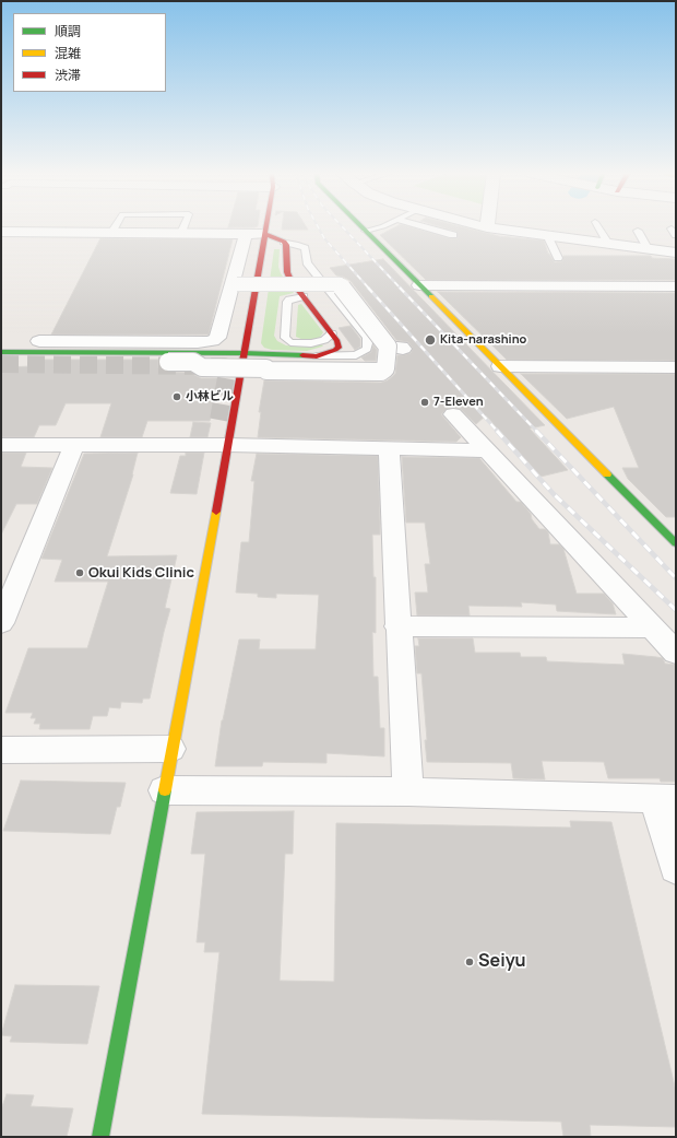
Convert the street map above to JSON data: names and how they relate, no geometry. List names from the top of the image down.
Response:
{
  "places": [
    "Kita-narashino",
    "小林ビル",
    "7-Eleven",
    "Okui Kids Clinic",
    "Seiyu"
  ],
  "legend": ["順調", "混雑", "渋滞"]
}
